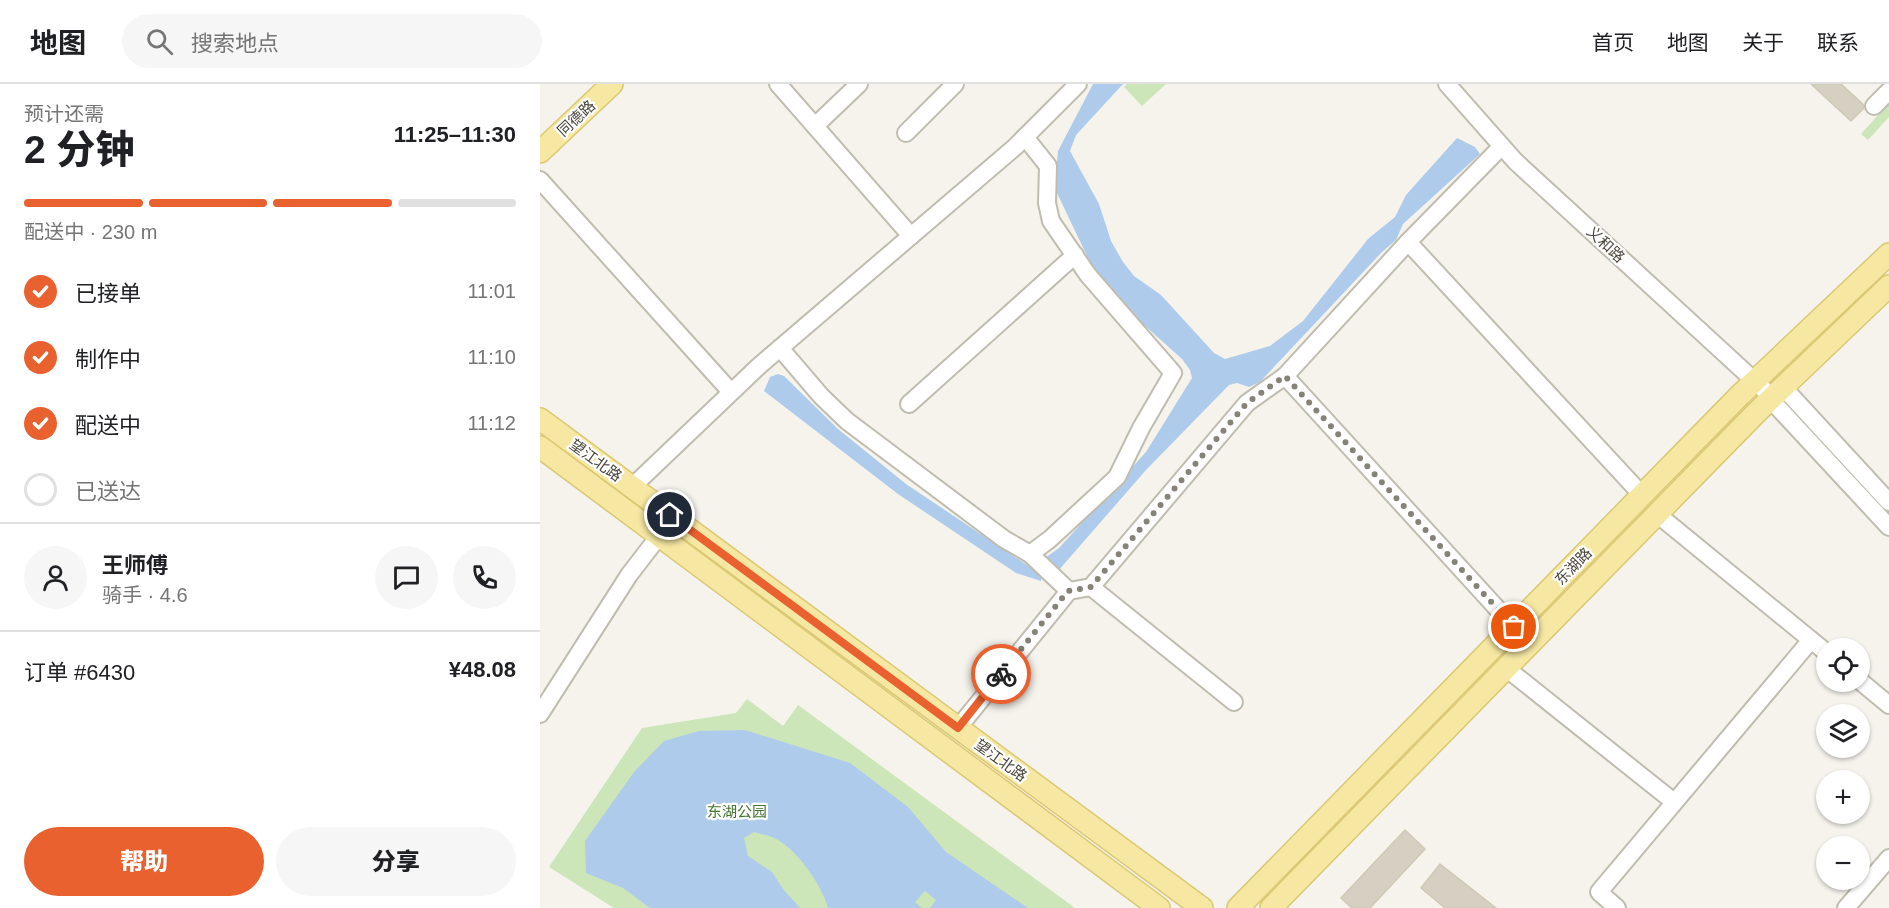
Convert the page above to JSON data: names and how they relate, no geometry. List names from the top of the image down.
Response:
{
  "streets": {
    "main road": ["同德路", "望江北路", "东湖路"],
    "street": ["义和路"]
  },
  "crossings": [
    ["义和路", "东湖路"]
  ],
  "parks": ["东湖公园"],
  "page": {
    "header": "地图",
    "search": "搜索地点",
    "nav": [
      "首页",
      "地图",
      "关于",
      "联系"
    ],
    "heading": ["2 分钟", "预计还需", "11:25–11:30"],
    "panel": [
      "王师傅",
      "骑手 · 4.6",
      "订单 #6430",
      "¥48.08"
    ],
    "bar": "配送中 · 230 m",
    "list": [
      ["已接单", "11:01"],
      ["制作中", "11:10"],
      ["配送中", "11:12"],
      "已送达"
    ],
    "map_buttons": ["+", "−"],
    "buttons": ["帮助", "分享"]
  }
}
